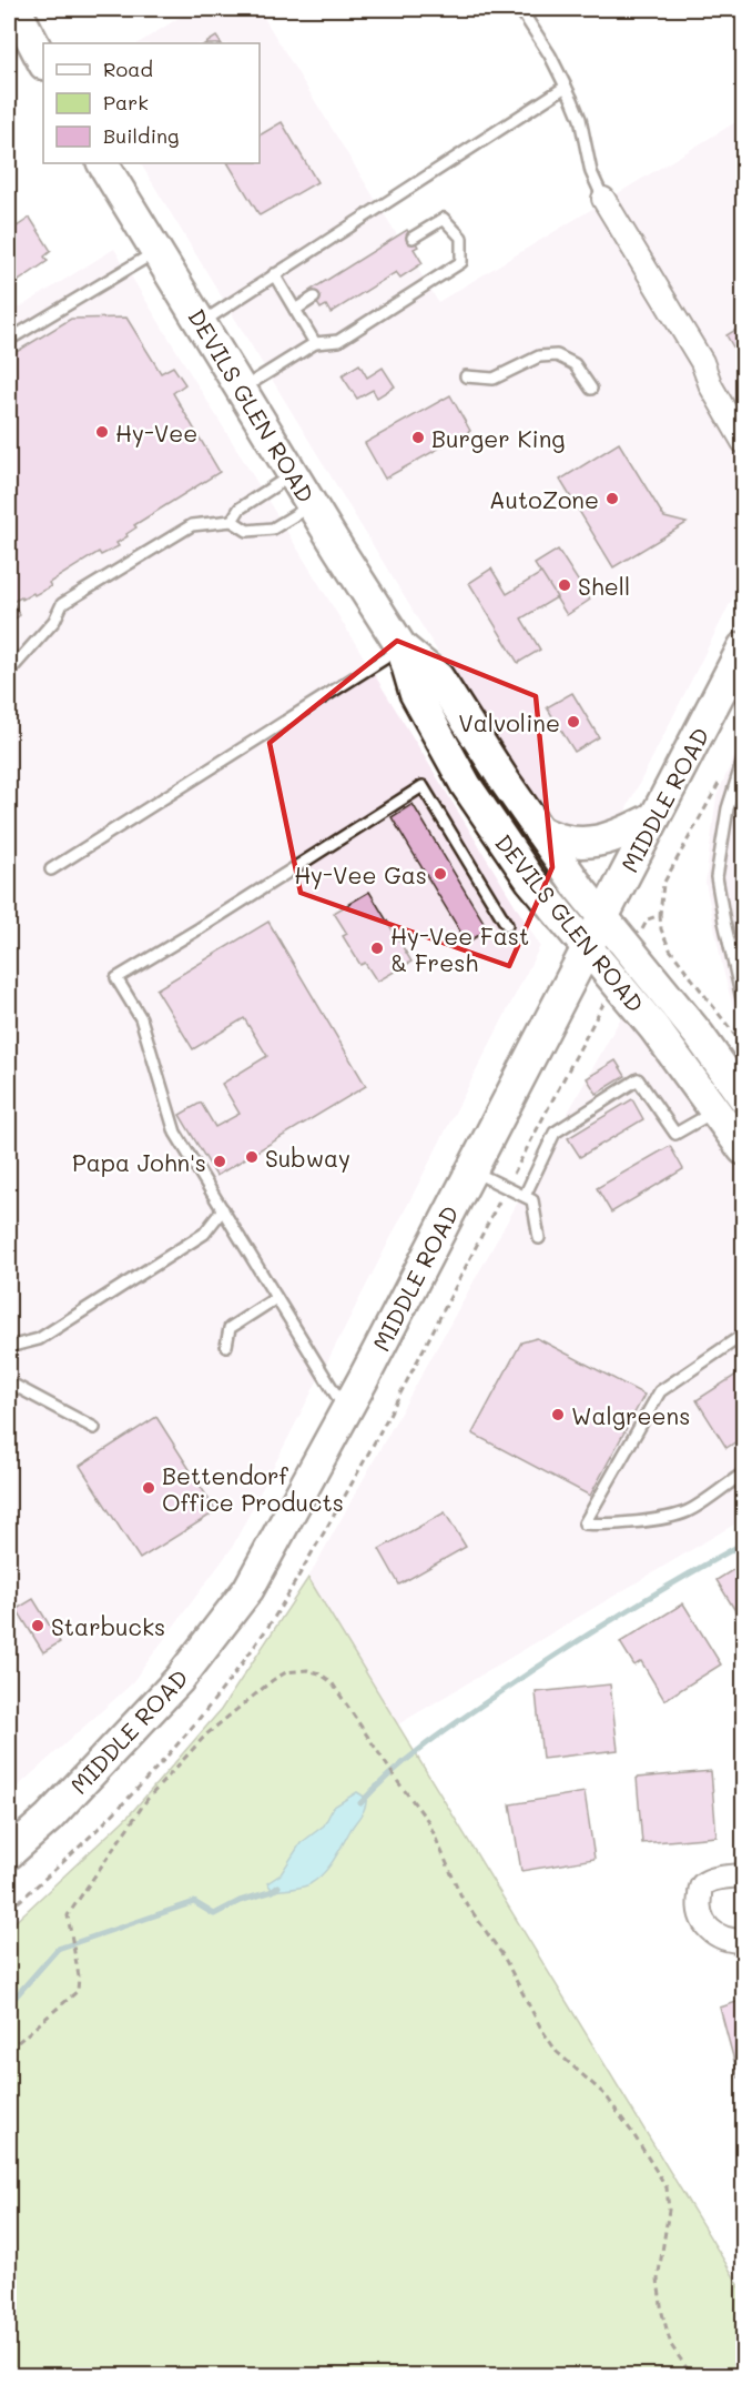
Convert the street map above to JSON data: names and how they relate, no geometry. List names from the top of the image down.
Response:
{
  "streets": {
    "main road": ["DEVILS GLEN ROAD", "MIDDLE ROAD"]
  },
  "crossings": [
    ["DEVILS GLEN ROAD", "MIDDLE ROAD"]
  ],
  "places": [
    "Hy-Vee",
    "Burger King",
    "AutoZone",
    "Shell",
    "Valvoline",
    "Hy-Vee Gas",
    "Hy-Vee Fast & Fresh",
    "Subway",
    "Papa John's",
    "Walgreens",
    "Bettendorf Office Products",
    "Starbucks"
  ],
  "legend": ["Road", "Park", "Building"]
}
